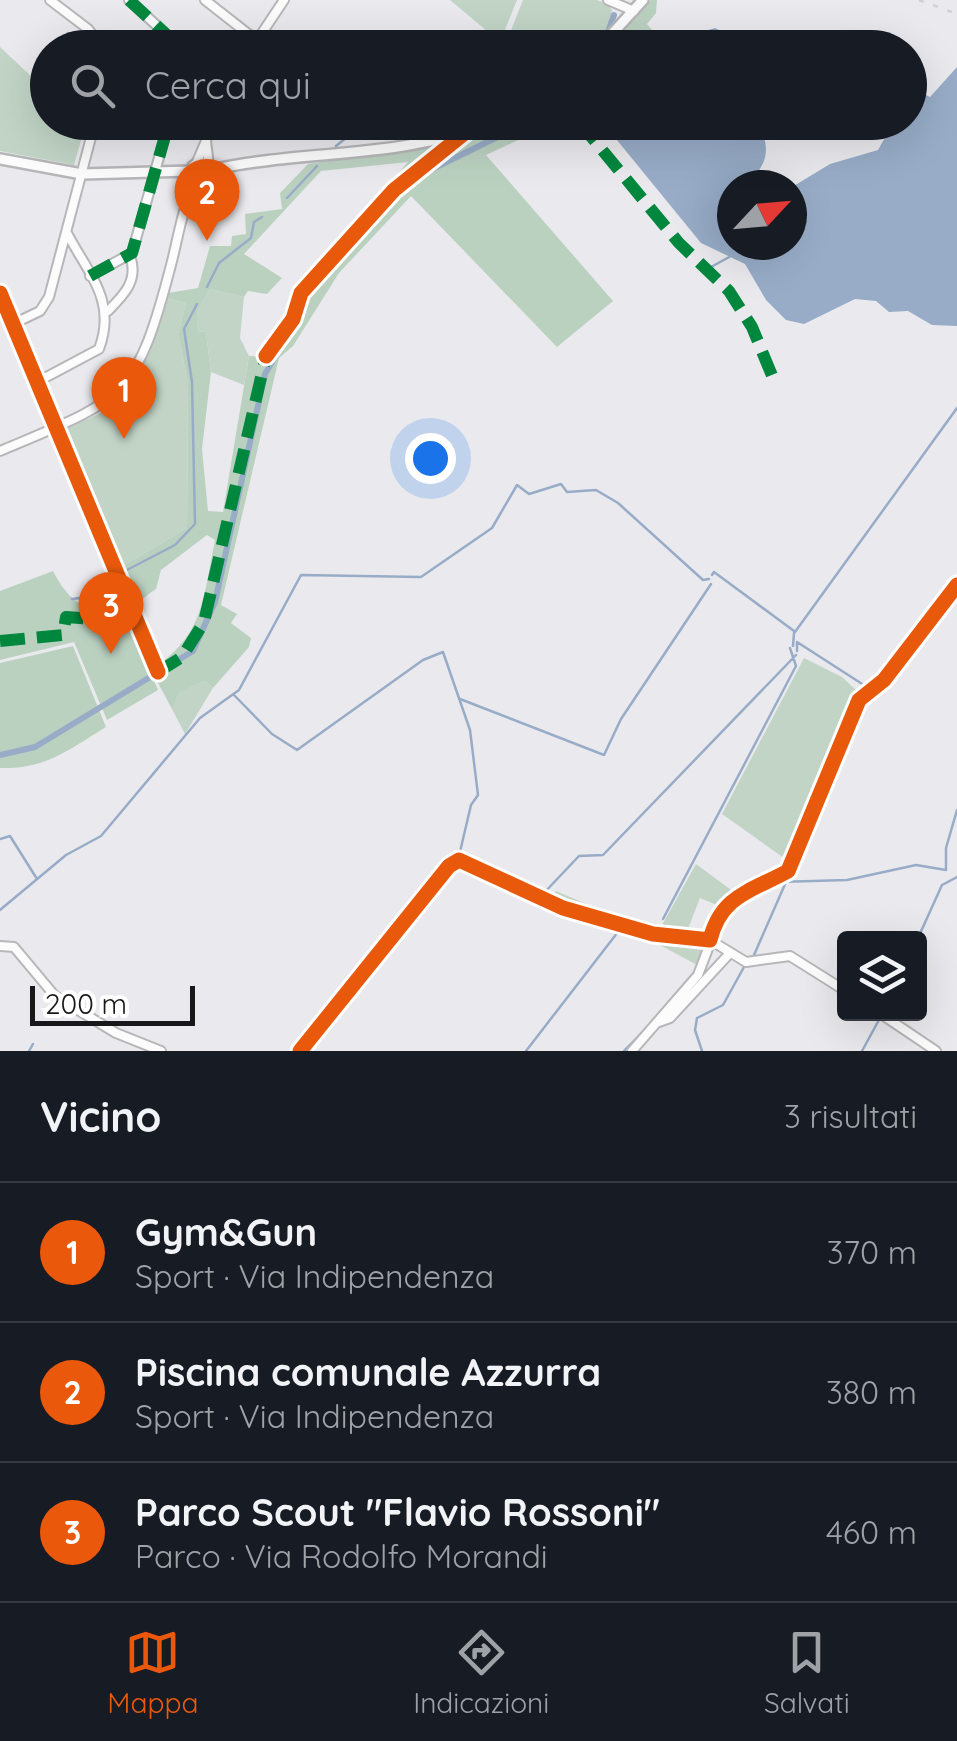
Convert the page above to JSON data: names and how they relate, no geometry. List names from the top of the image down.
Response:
{
  "scale_bar": "200 m",
  "north": "top right",
  "page": {
    "search": "Cerca qui",
    "pins": ["2", "1", "3"],
    "scale": "200 m",
    "heading": ["Vicino", "3 risultati"],
    "list": [
      {
        "mark": "1",
        "name": "Gym&Gun",
        "note": "Sport · Via Indipendenza",
        "value": "370 m"
      },
      {
        "mark": "2",
        "name": "Piscina comunale Azzurra",
        "note": "Sport · Via Indipendenza",
        "value": "380 m"
      },
      {
        "mark": "3",
        "name": "Parco Scout \"Flavio Rossoni\"",
        "note": "Parco · Via Rodolfo Morandi",
        "value": "460 m"
      }
    ],
    "nav": ["Mappa", "Indicazioni", "Salvati"]
  }
}
